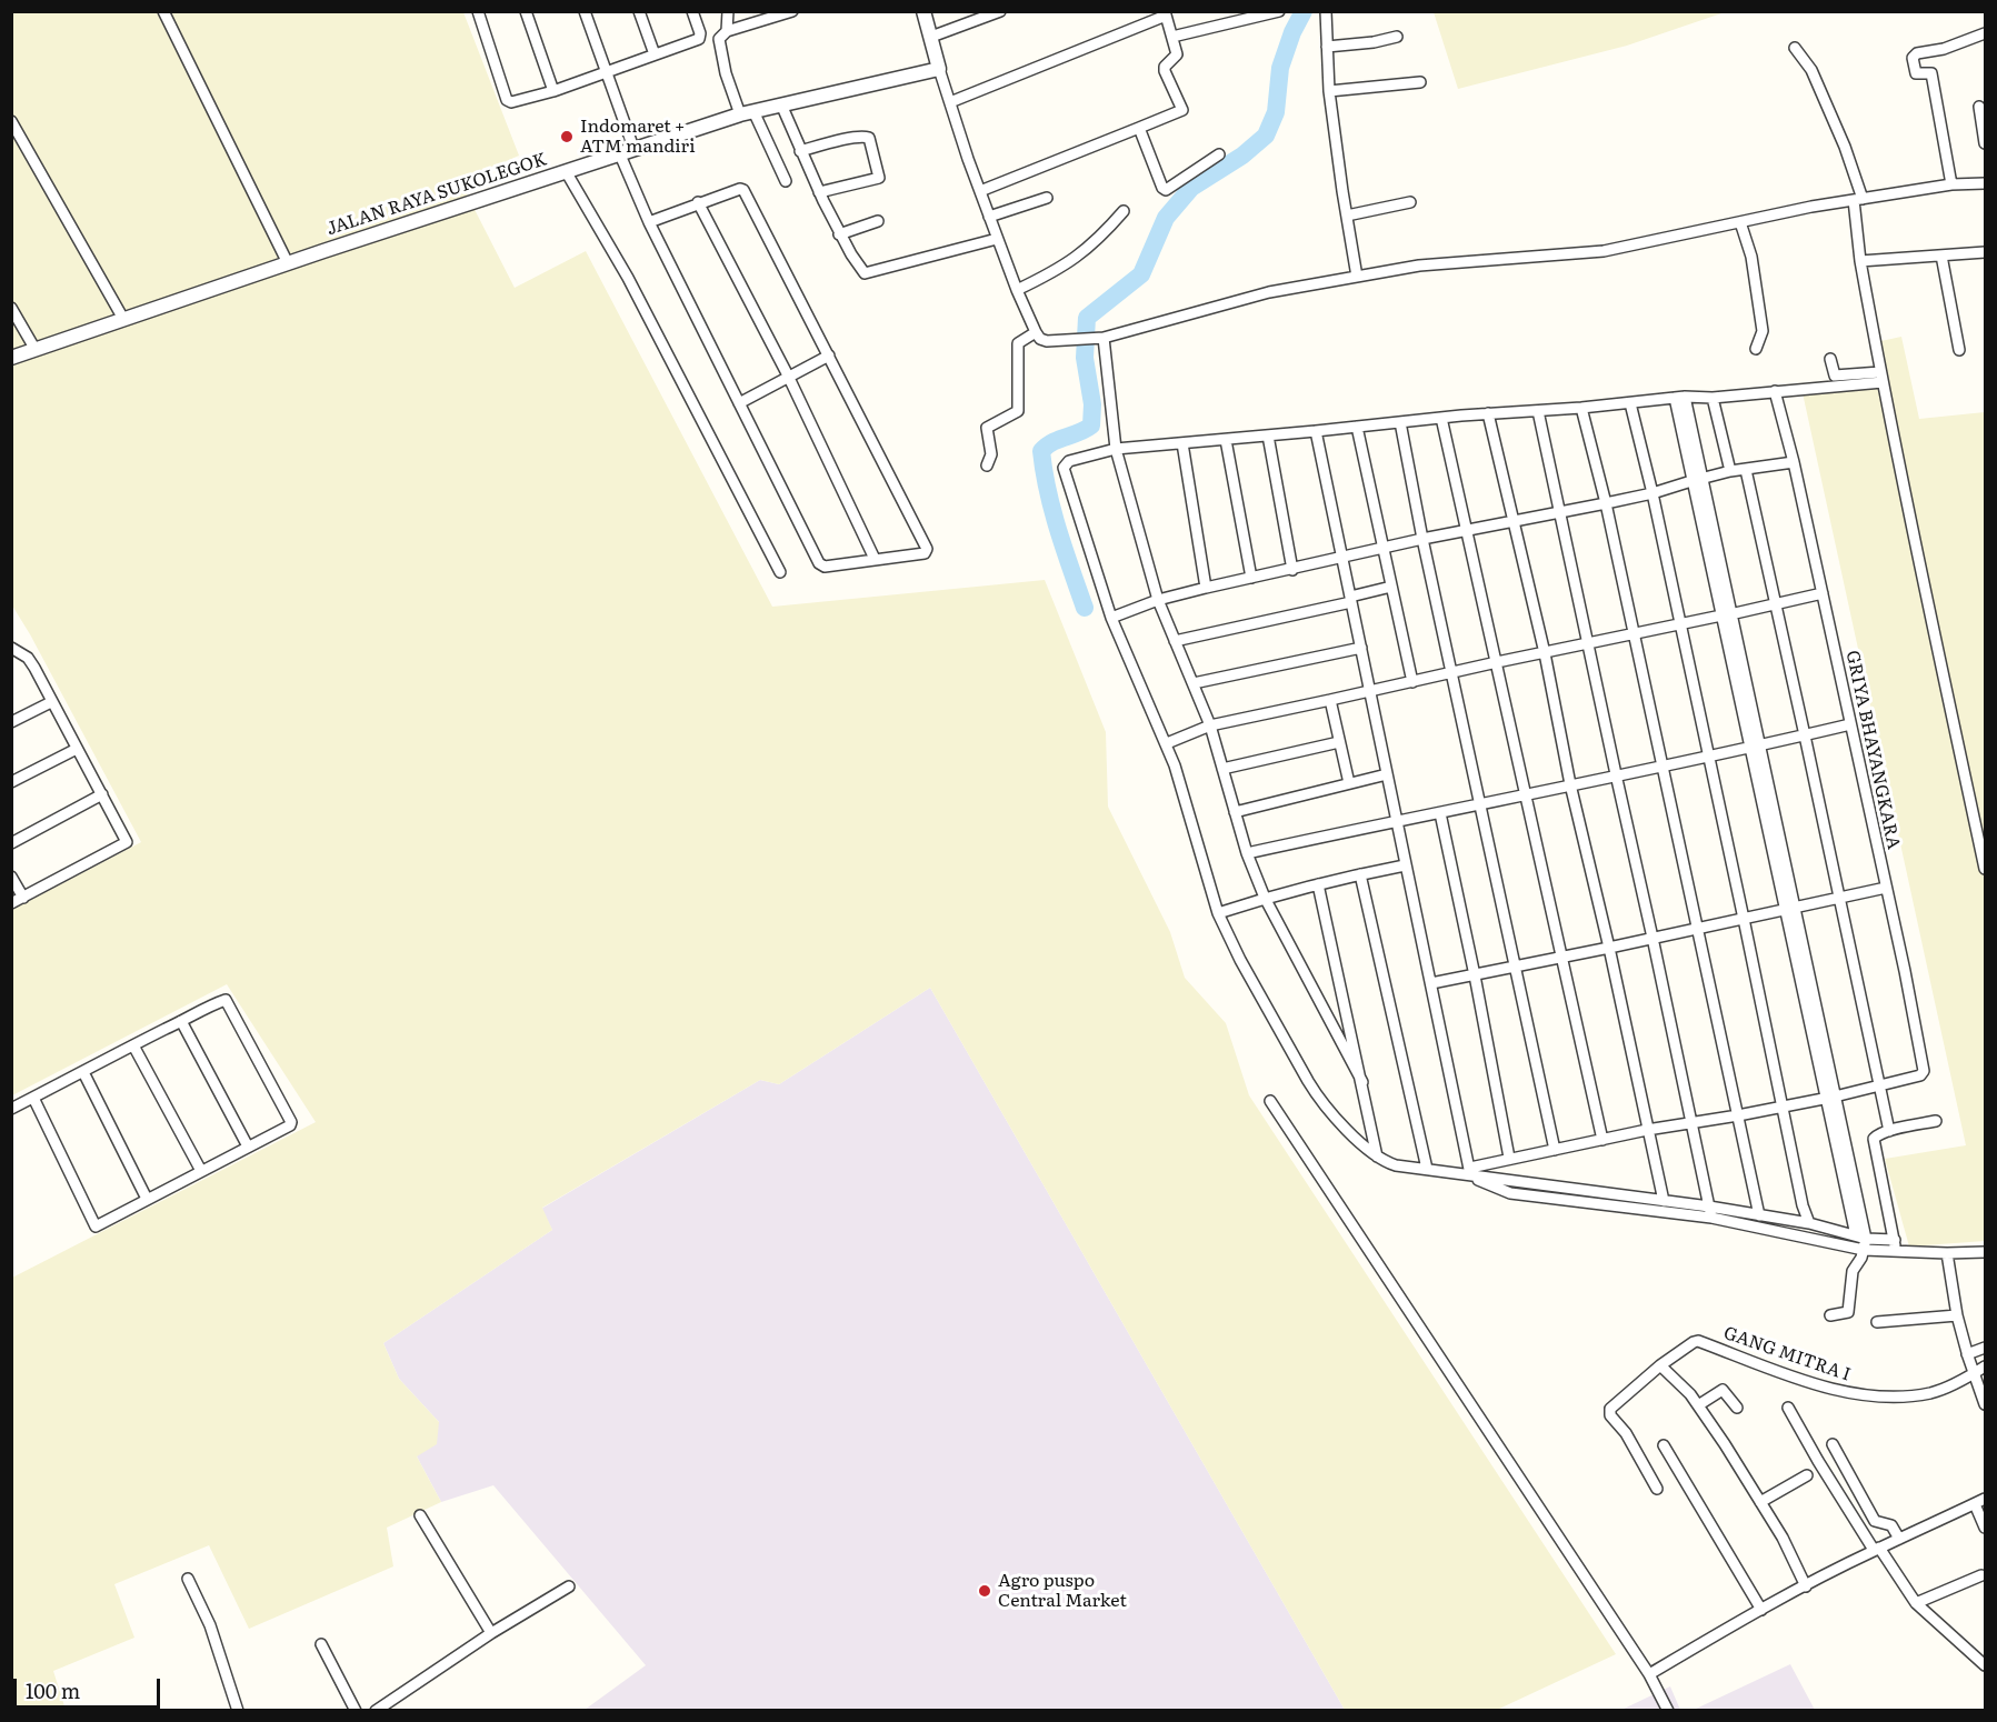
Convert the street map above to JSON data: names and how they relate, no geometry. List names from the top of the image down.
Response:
{
  "streets": {
    "street": ["JALAN RAYA SUKOLEGOK", "GRIYA BHAYANGKARA", "GANG MITRA I"]
  },
  "places": ["Indomaret + ATM mandiri", "Agro puspo Central Market"],
  "scale_bar": "100 m"
}
